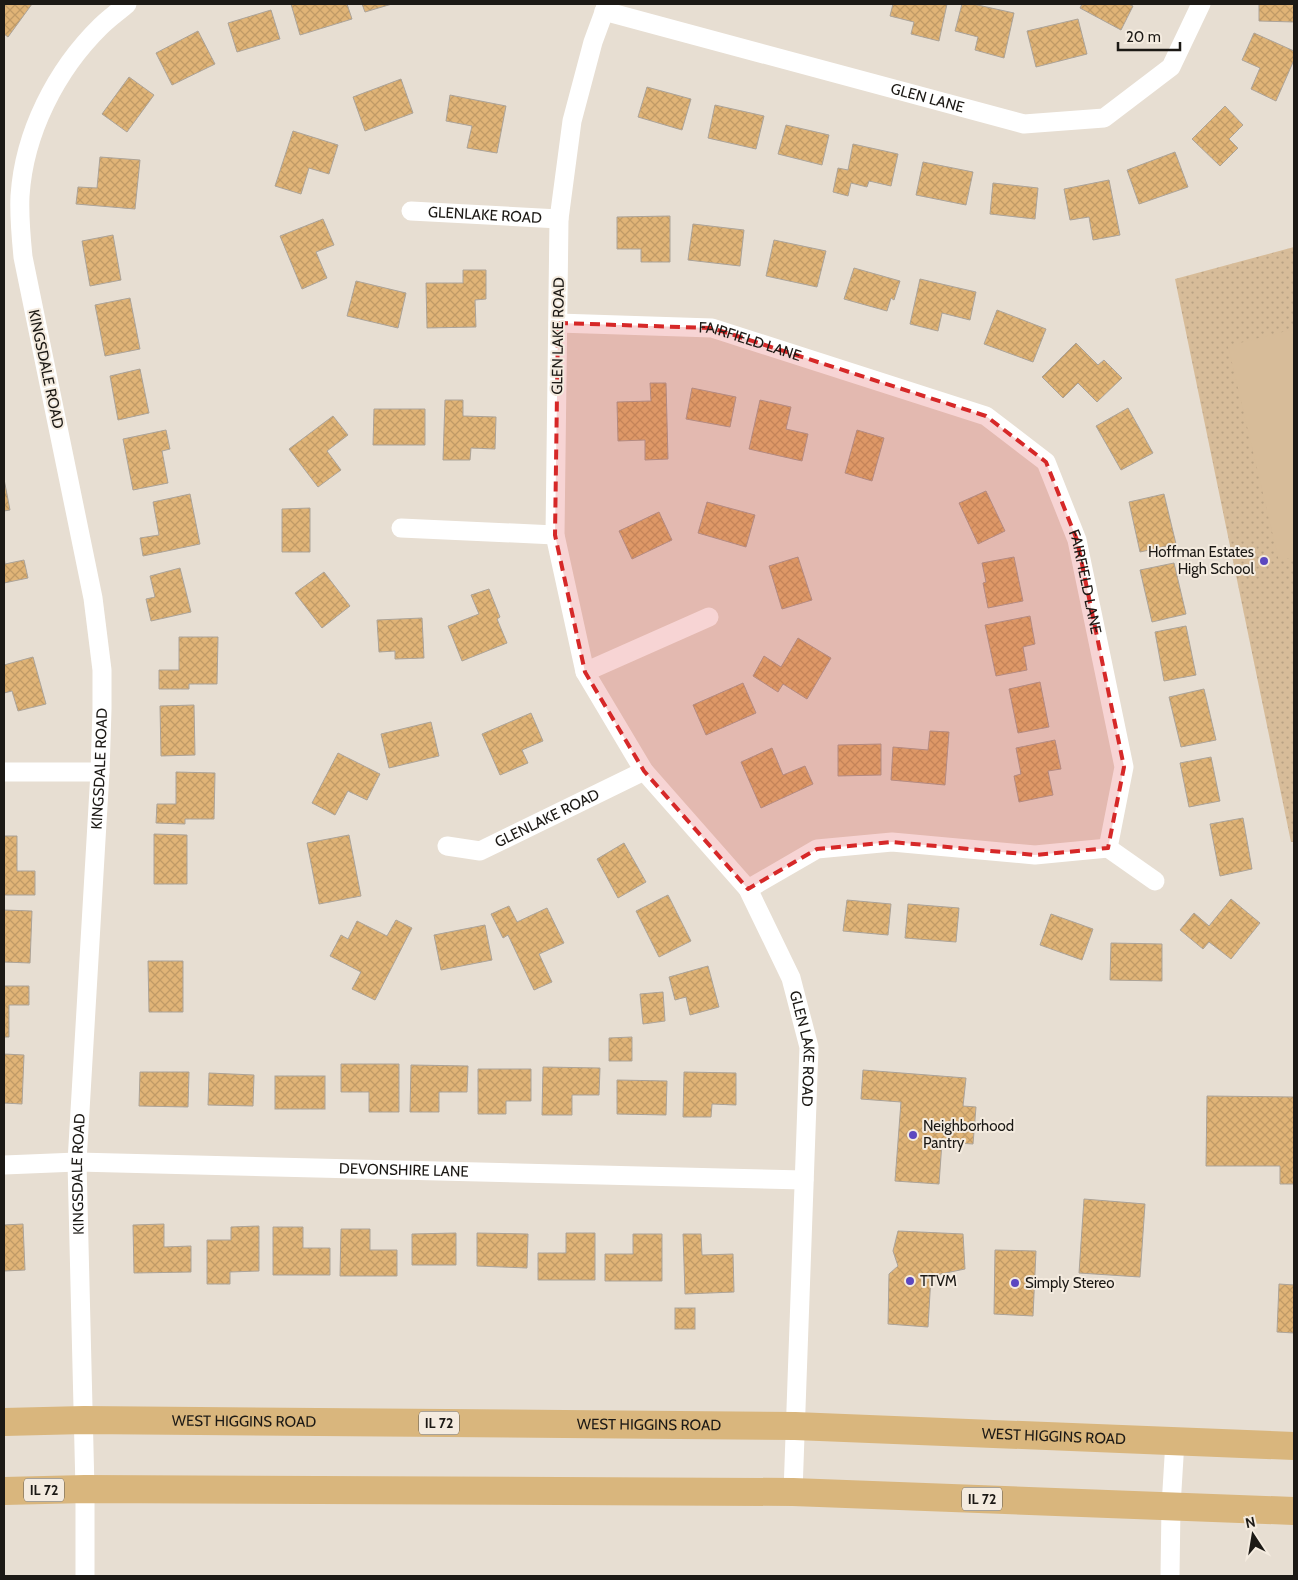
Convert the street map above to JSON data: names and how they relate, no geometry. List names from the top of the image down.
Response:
{
  "streets": {
    "main road": ["WEST HIGGINS ROAD", "IL 72"],
    "street": [
      "GLEN LANE",
      "GLENLAKE ROAD",
      "GLEN LAKE ROAD",
      "FAIRFIELD LANE",
      "KINGSDALE ROAD",
      "DEVONSHIRE LANE"
    ]
  },
  "crossings": [
    ["GLEN LANE", "GLEN LAKE ROAD"],
    ["GLENLAKE ROAD", "GLEN LAKE ROAD"],
    ["GLEN LAKE ROAD", "FAIRFIELD LANE"],
    ["GLEN LAKE ROAD", "DEVONSHIRE LANE"],
    ["GLEN LAKE ROAD", "WEST HIGGINS ROAD"],
    ["GLEN LAKE ROAD", "IL 72"],
    ["KINGSDALE ROAD", "DEVONSHIRE LANE"],
    ["KINGSDALE ROAD", "WEST HIGGINS ROAD"],
    ["KINGSDALE ROAD", "IL 72"]
  ],
  "places": [
    "Hoffman Estates High School",
    "Neighborhood Pantry",
    "TTVM",
    "Simply Stereo"
  ],
  "scale_bar": "20 m",
  "north": "top"
}
